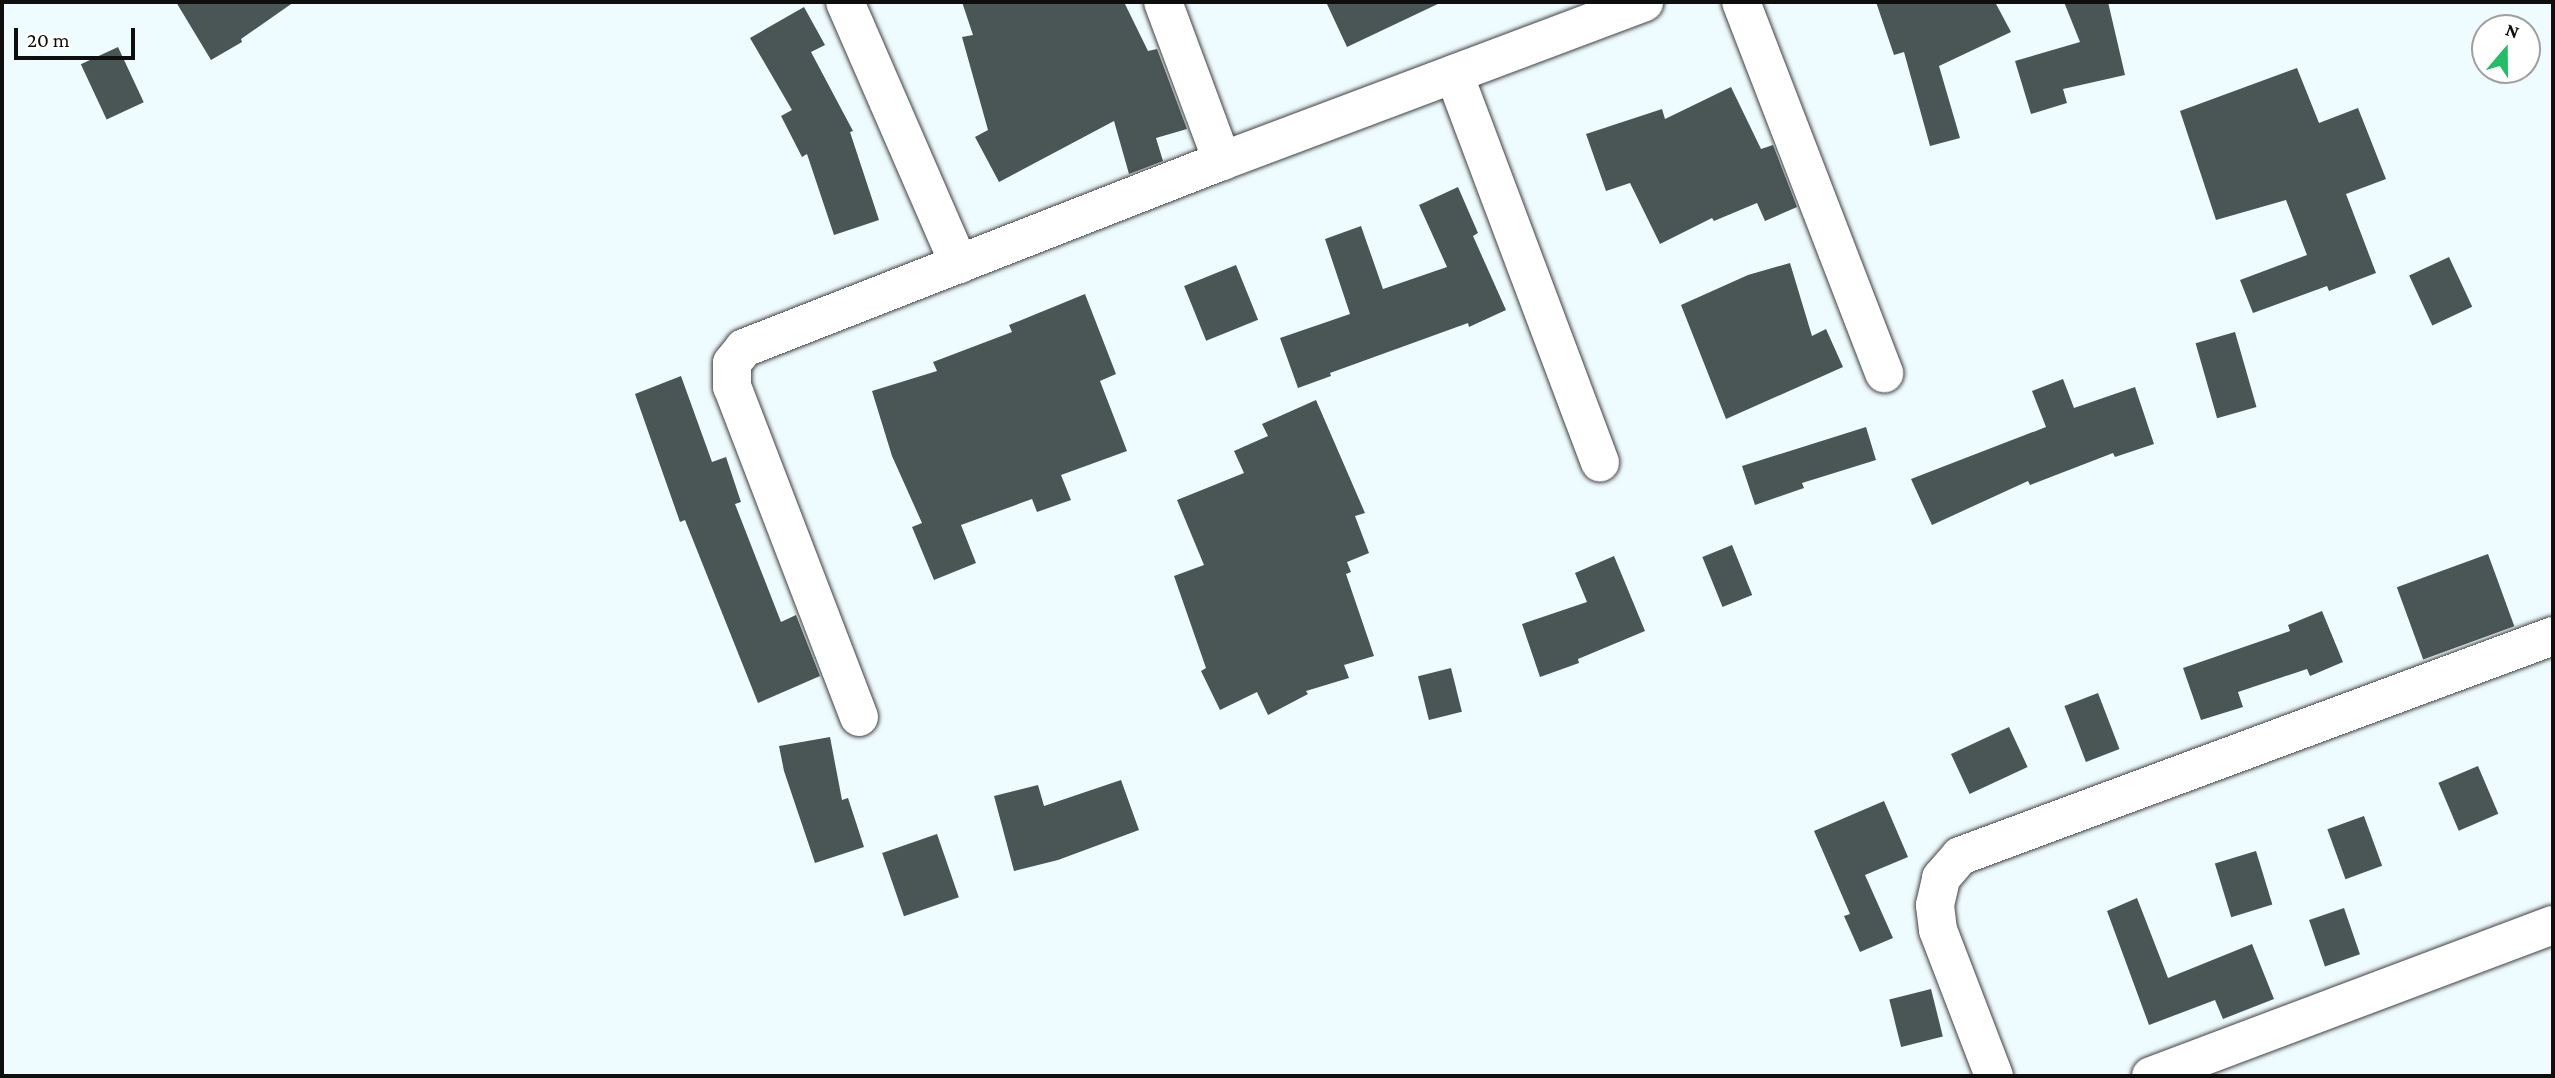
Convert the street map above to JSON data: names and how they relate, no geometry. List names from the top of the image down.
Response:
{
  "scale_bar": "20 m",
  "north": "top"
}
